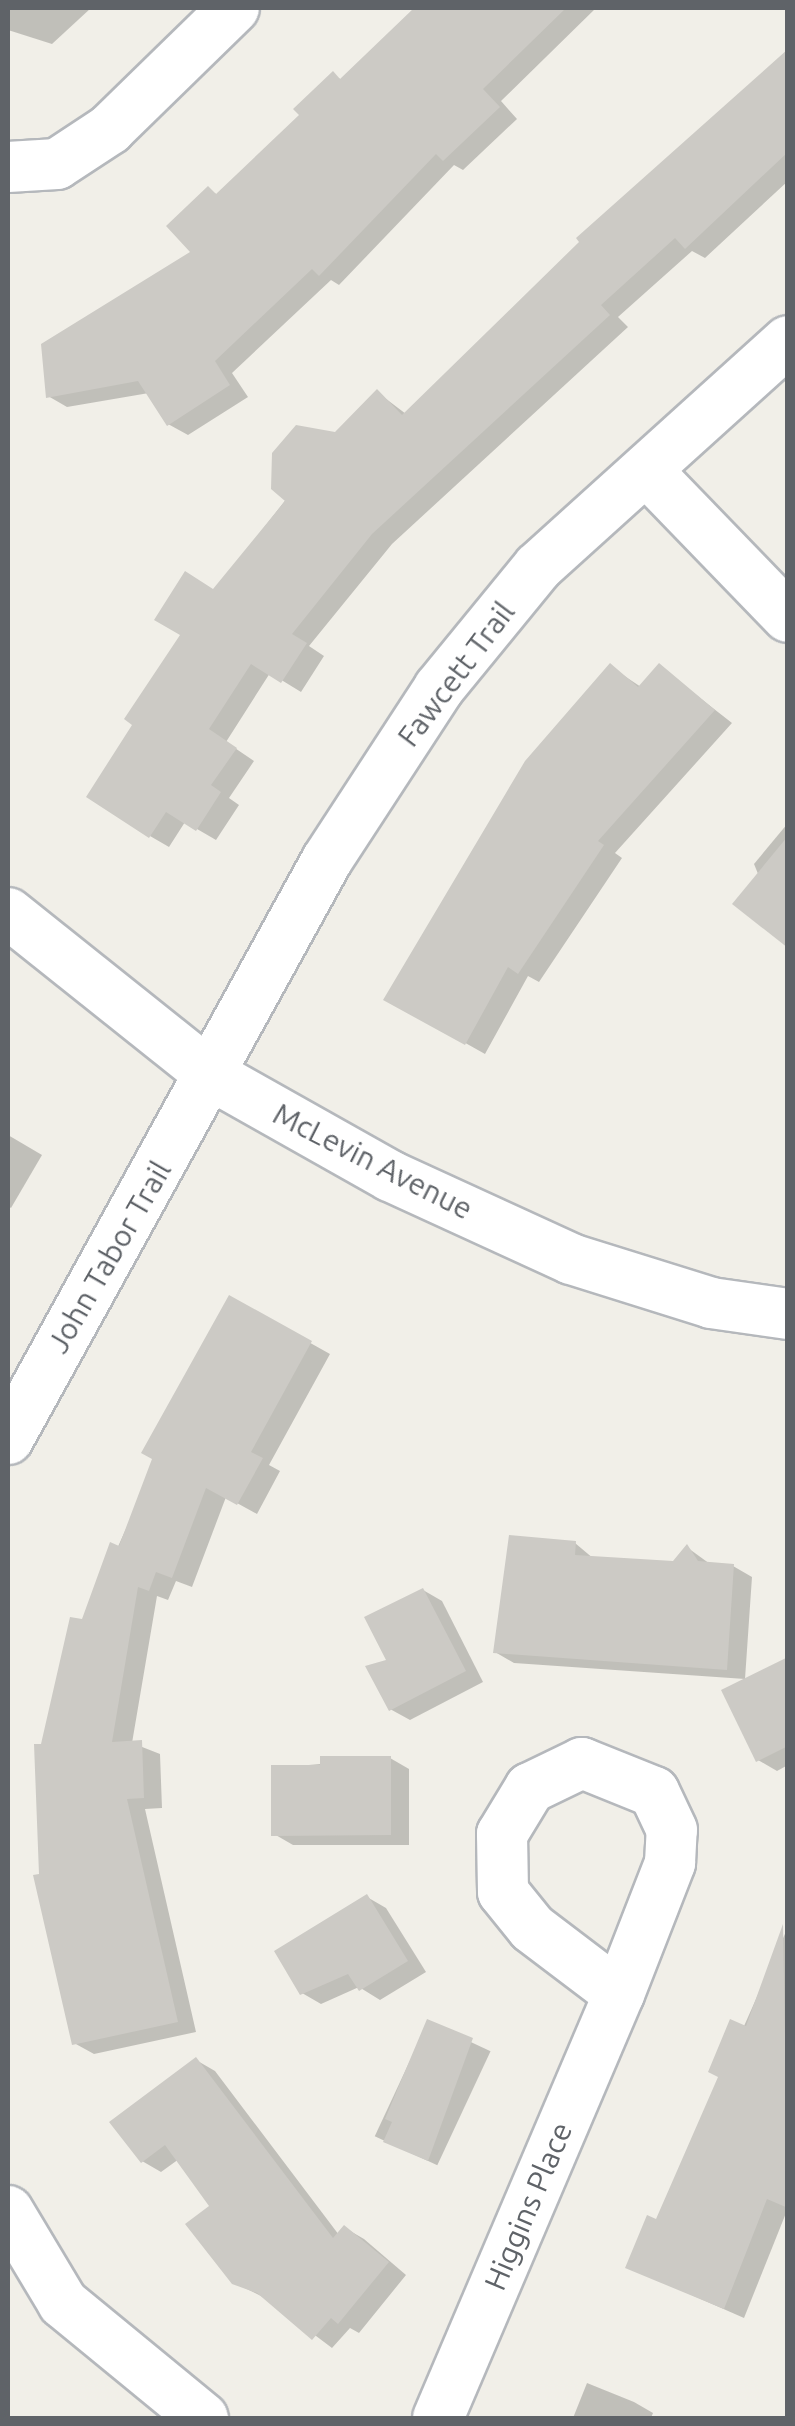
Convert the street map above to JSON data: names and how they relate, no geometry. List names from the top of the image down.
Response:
{
  "streets": {
    "street": [
      "Fawcett Trail",
      "McLevin Avenue",
      "John Tabor Trail",
      "Higgins Place"
    ]
  },
  "crossings": [
    ["Fawcett Trail", "McLevin Avenue"],
    ["Fawcett Trail", "John Tabor Trail"],
    ["McLevin Avenue", "John Tabor Trail"]
  ]
}
